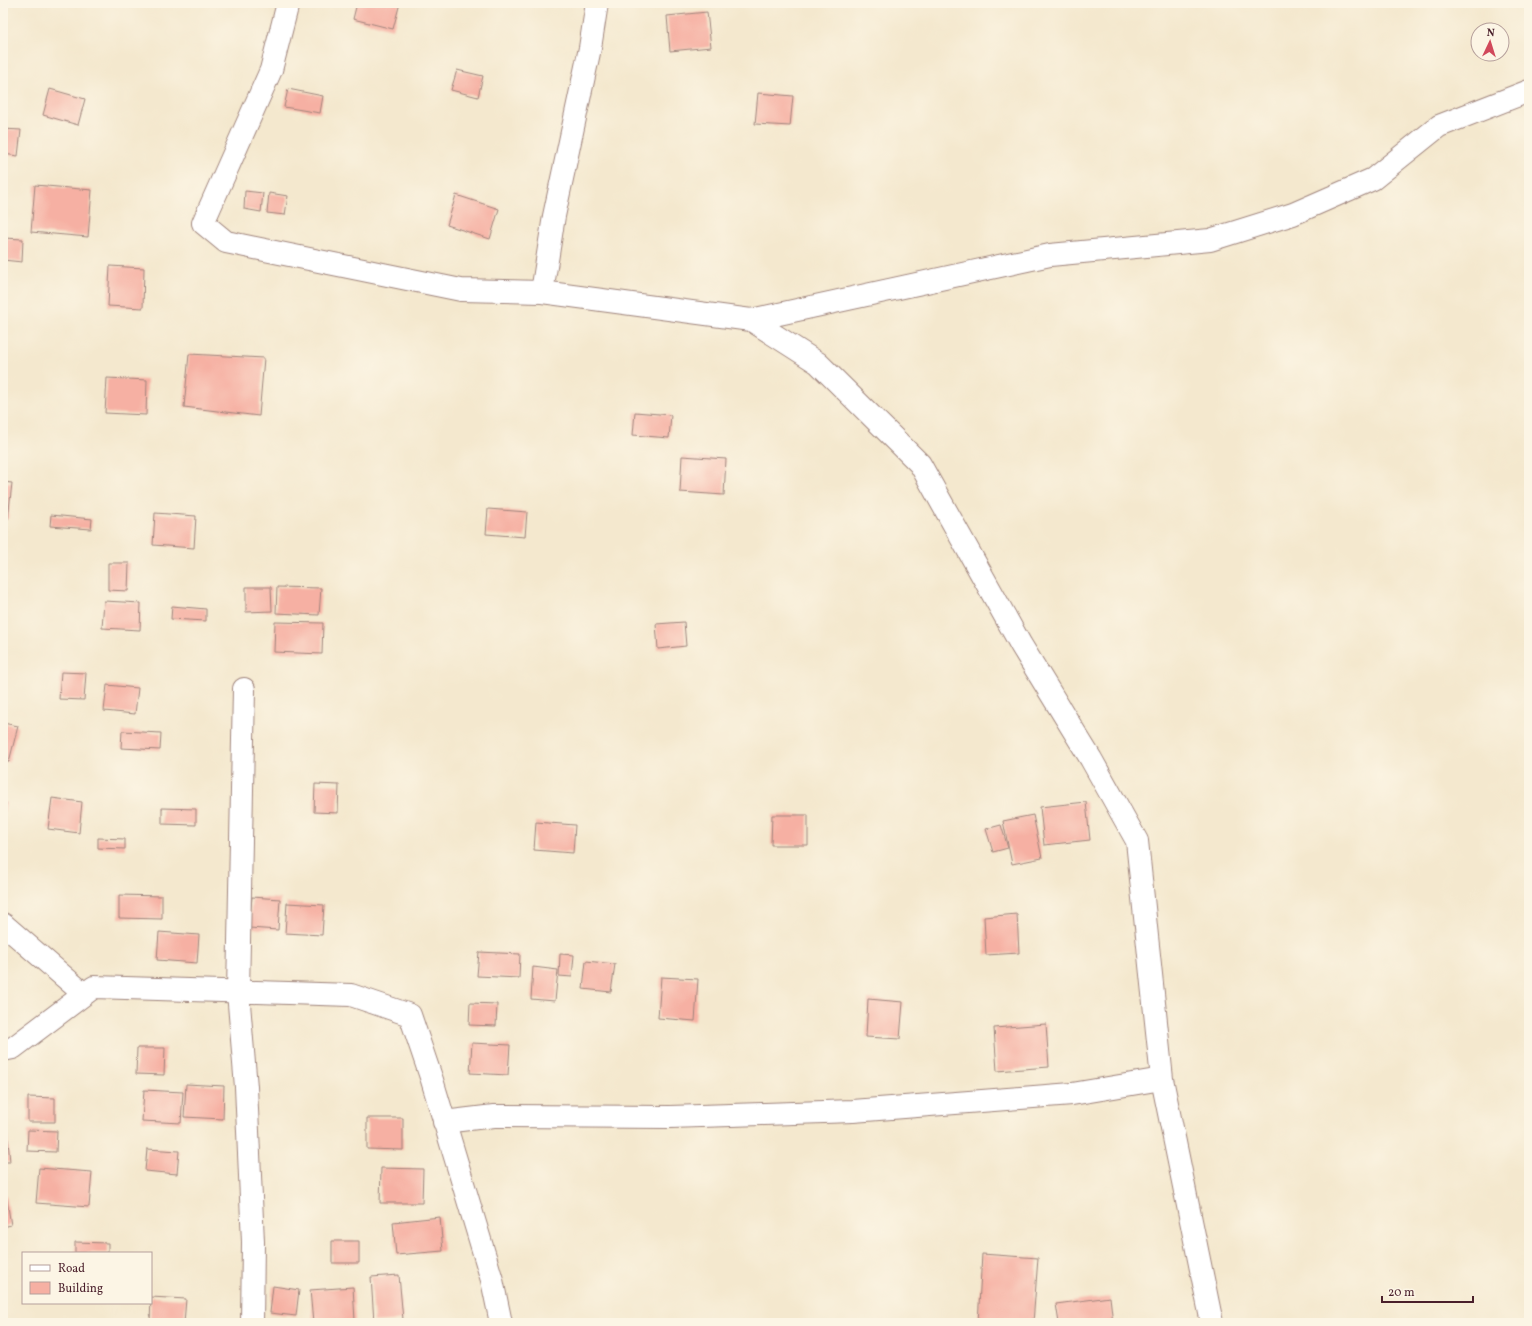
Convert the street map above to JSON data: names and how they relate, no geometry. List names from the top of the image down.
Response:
{
  "legend": ["Road", "Building"],
  "scale_bar": "20 m",
  "north": "top"
}
